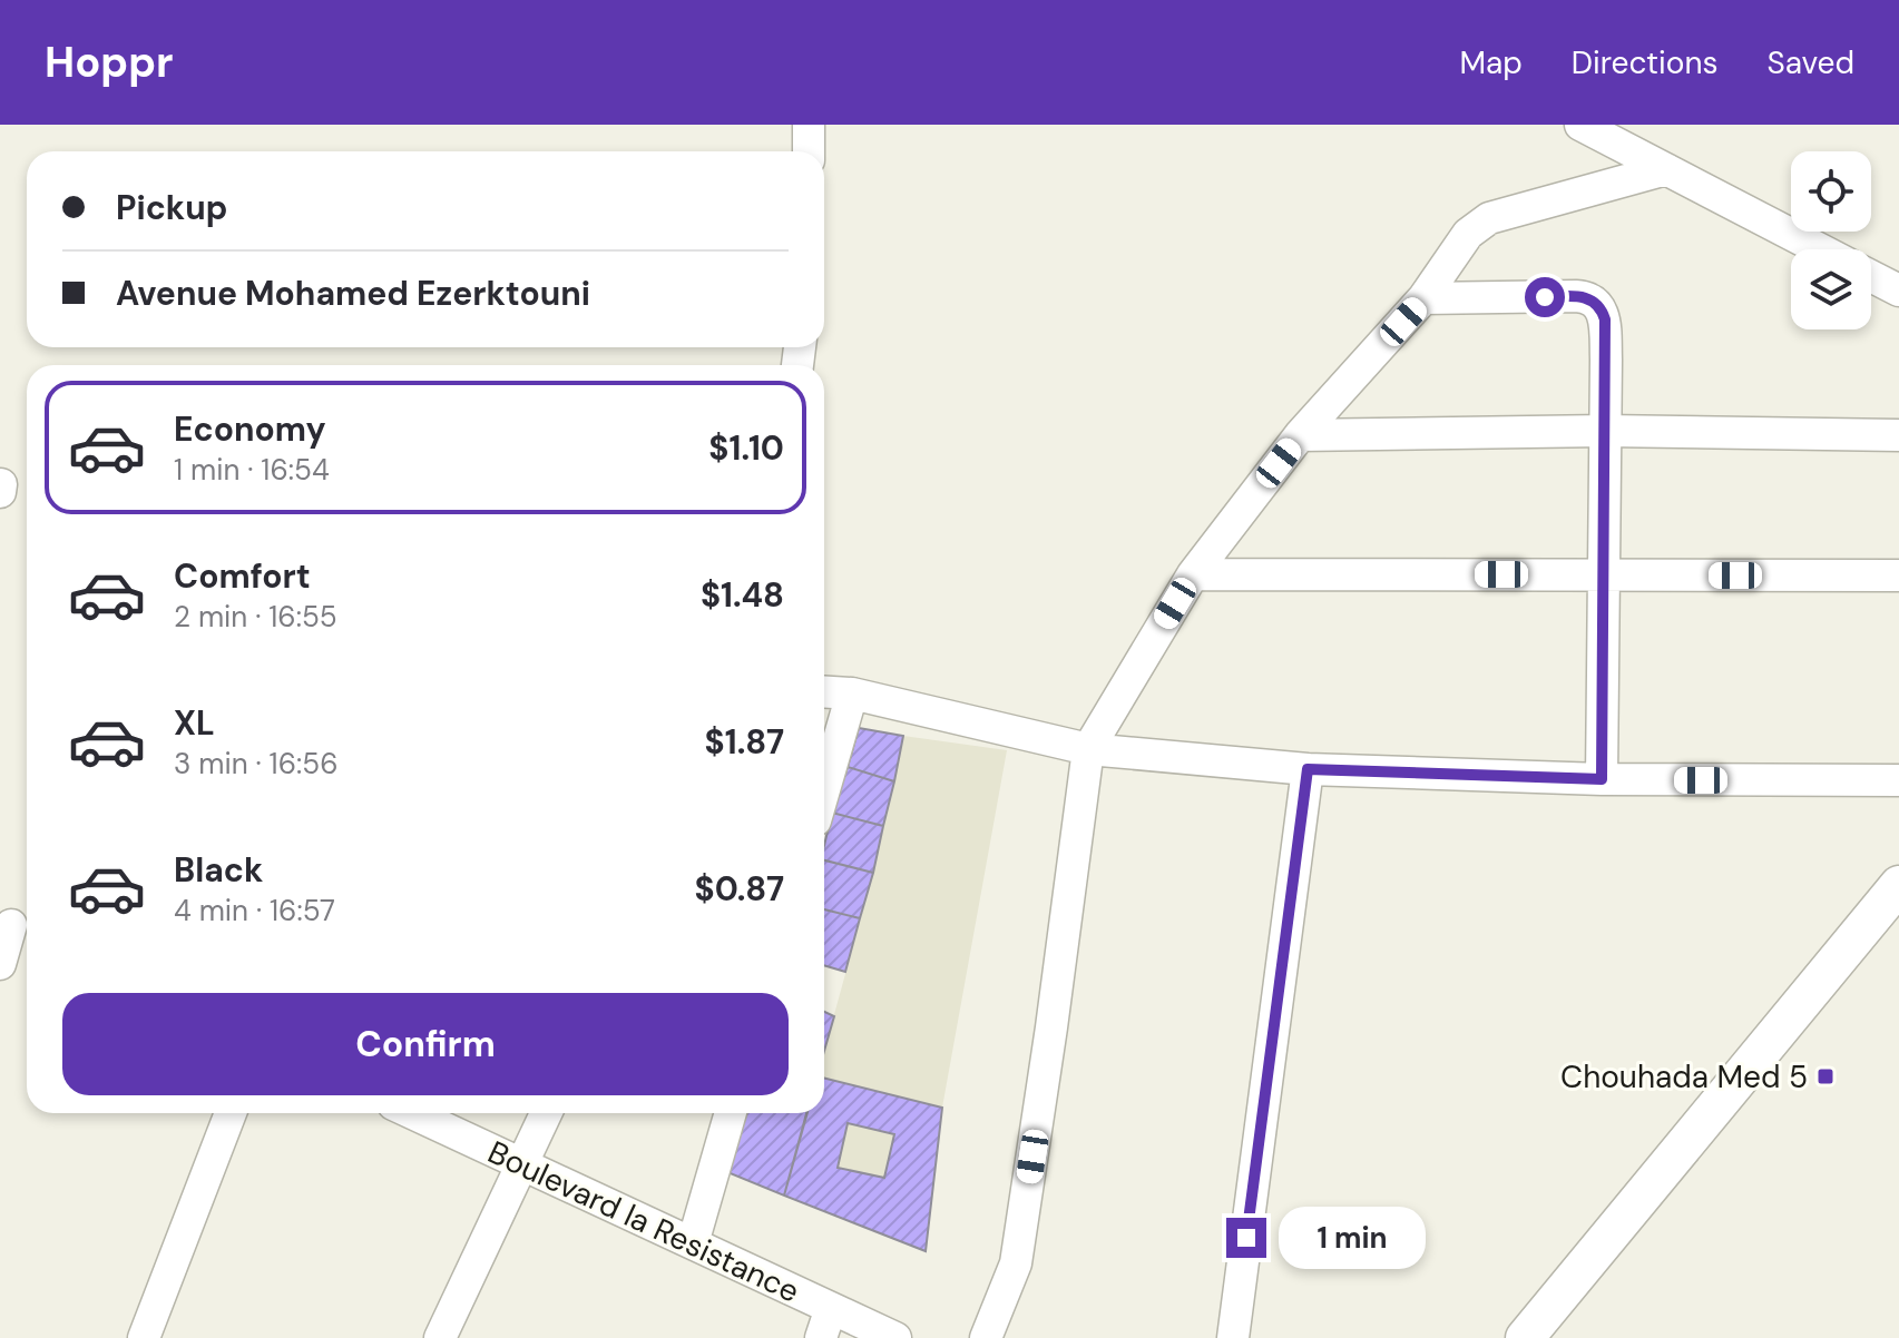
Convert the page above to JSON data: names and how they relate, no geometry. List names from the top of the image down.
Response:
{
  "streets": {
    "street": ["Boulevard la Resistance"]
  },
  "places": {
    "transit": ["Chouhada Med 5"]
  },
  "page": {
    "header": "Hoppr",
    "nav": ["Map", "Directions", "Saved"],
    "banner": ["Pickup", "Avenue Mohamed Ezerktouni"],
    "list": [
      {
        "name": "Economy",
        "note": "1 min · 16:54",
        "value": "$1.10"
      },
      {
        "name": "Comfort",
        "note": "2 min · 16:55",
        "value": "$1.48"
      },
      {
        "name": "XL",
        "note": "3 min · 16:56",
        "value": "$1.87"
      },
      {
        "name": "Black",
        "note": "4 min · 16:57",
        "value": "$0.87"
      }
    ],
    "buttons": "Confirm",
    "bubble": "1 min"
  }
}
